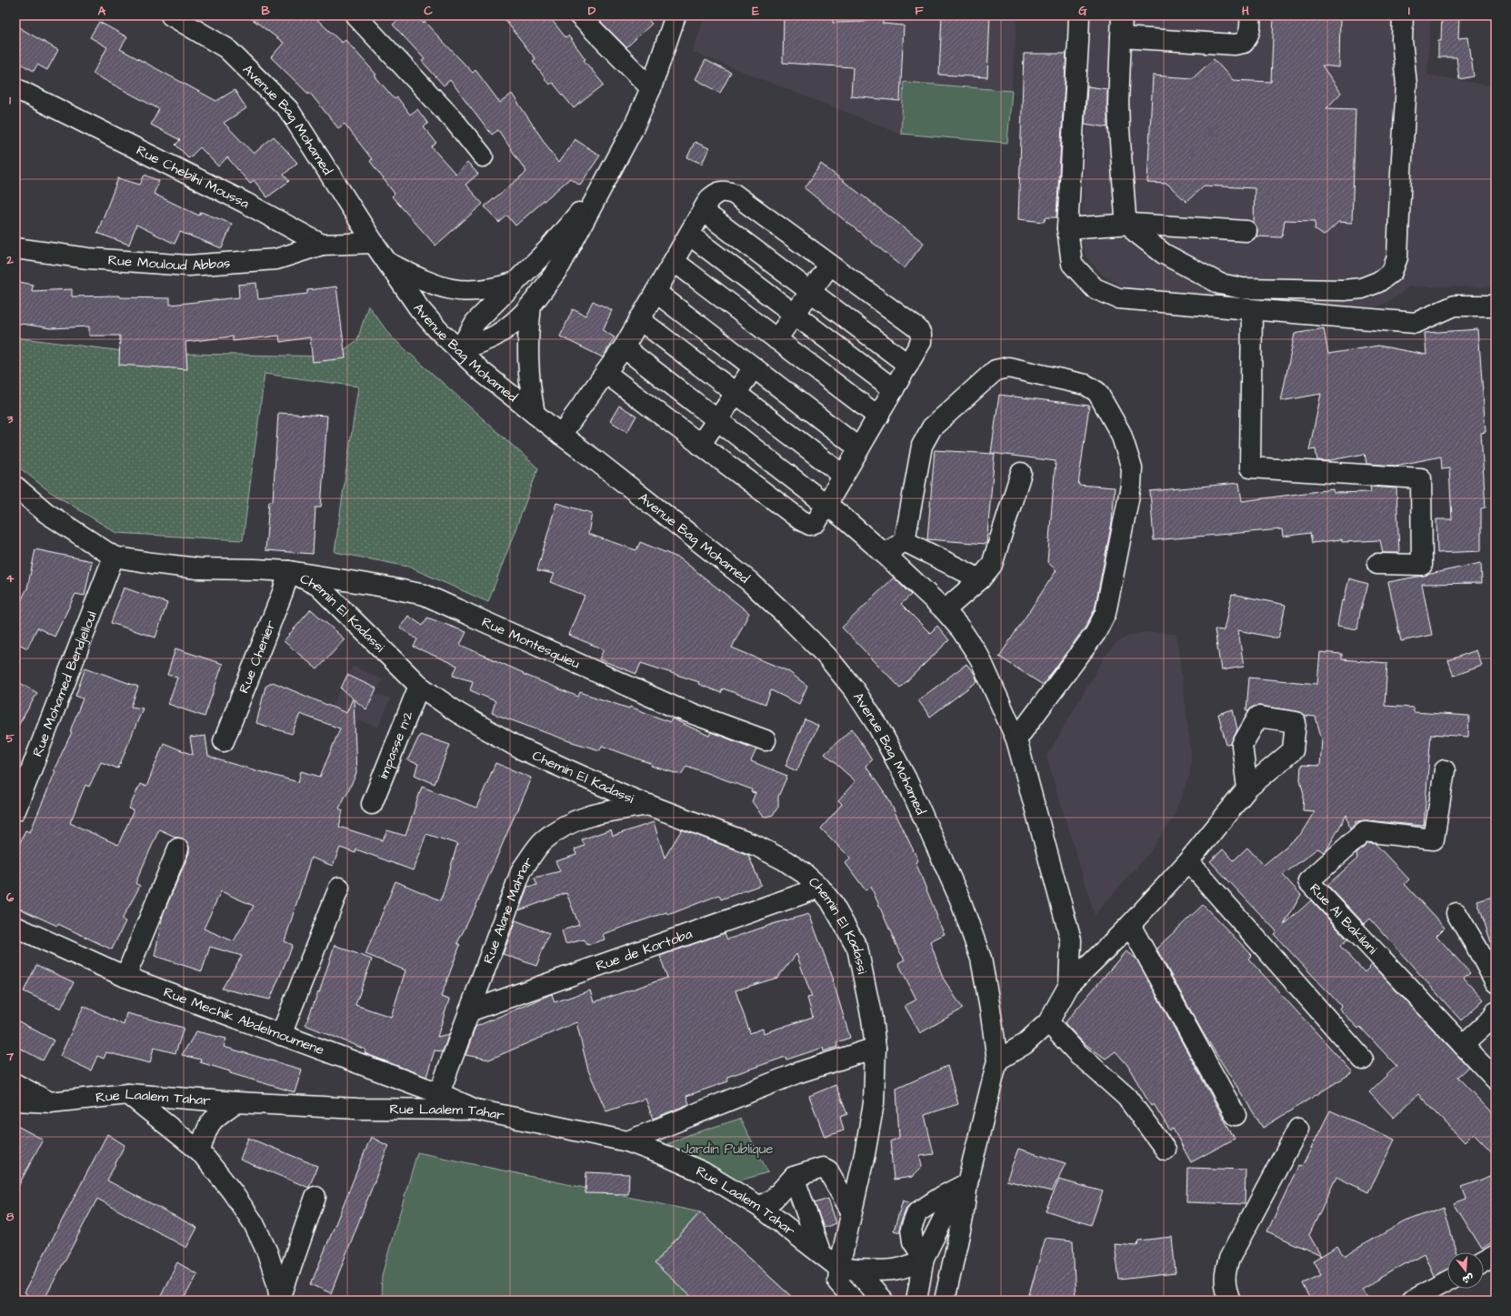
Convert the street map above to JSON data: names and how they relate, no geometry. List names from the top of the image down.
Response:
{
  "streets": {
    "street": [
      "Avenue Bag Mohamed",
      "Rue Chebihi Moussa",
      "Rue Mouloud Abbas",
      "Chemin El Kadassi",
      "Rue Montesquieu",
      "Rue Chenier",
      "Rue Mohamed Bendjelloul",
      "impasse n°2",
      "Rue Alane Mahnar",
      "Rue Al Bakilani",
      "Rue de Kortoba",
      "Rue Mechik Abdelmoumene",
      "Rue Laalem Tahar"
    ]
  },
  "crossings": [
    ["Rue Chebihi Moussa", "Rue Mouloud Abbas"],
    ["Chemin El Kadassi", "Rue Montesquieu"],
    ["Chemin El Kadassi", "Rue Chenier"],
    ["Chemin El Kadassi", "Rue Mohamed Bendjelloul"],
    ["Chemin El Kadassi", "impasse n°2"],
    ["Chemin El Kadassi", "Rue Alane Mahnar"],
    ["Chemin El Kadassi", "Rue de Kortoba"],
    ["Chemin El Kadassi", "Rue Laalem Tahar"],
    ["Rue Montesquieu", "Rue Chenier"],
    ["Rue Alane Mahnar", "Rue de Kortoba"],
    ["Rue Alane Mahnar", "Rue Mechik Abdelmoumene"],
    ["Rue Mechik Abdelmoumene", "Rue Laalem Tahar"]
  ],
  "parks": ["Jardin Publique"],
  "north": "bottom",
  "grid": {
    "columns": [
      "A",
      "B",
      "C",
      "D",
      "E",
      "F",
      "G",
      "H",
      "I"
    ],
    "rows": [
      "1",
      "2",
      "3",
      "4",
      "5",
      "6",
      "7",
      "8"
    ]
  }
}
